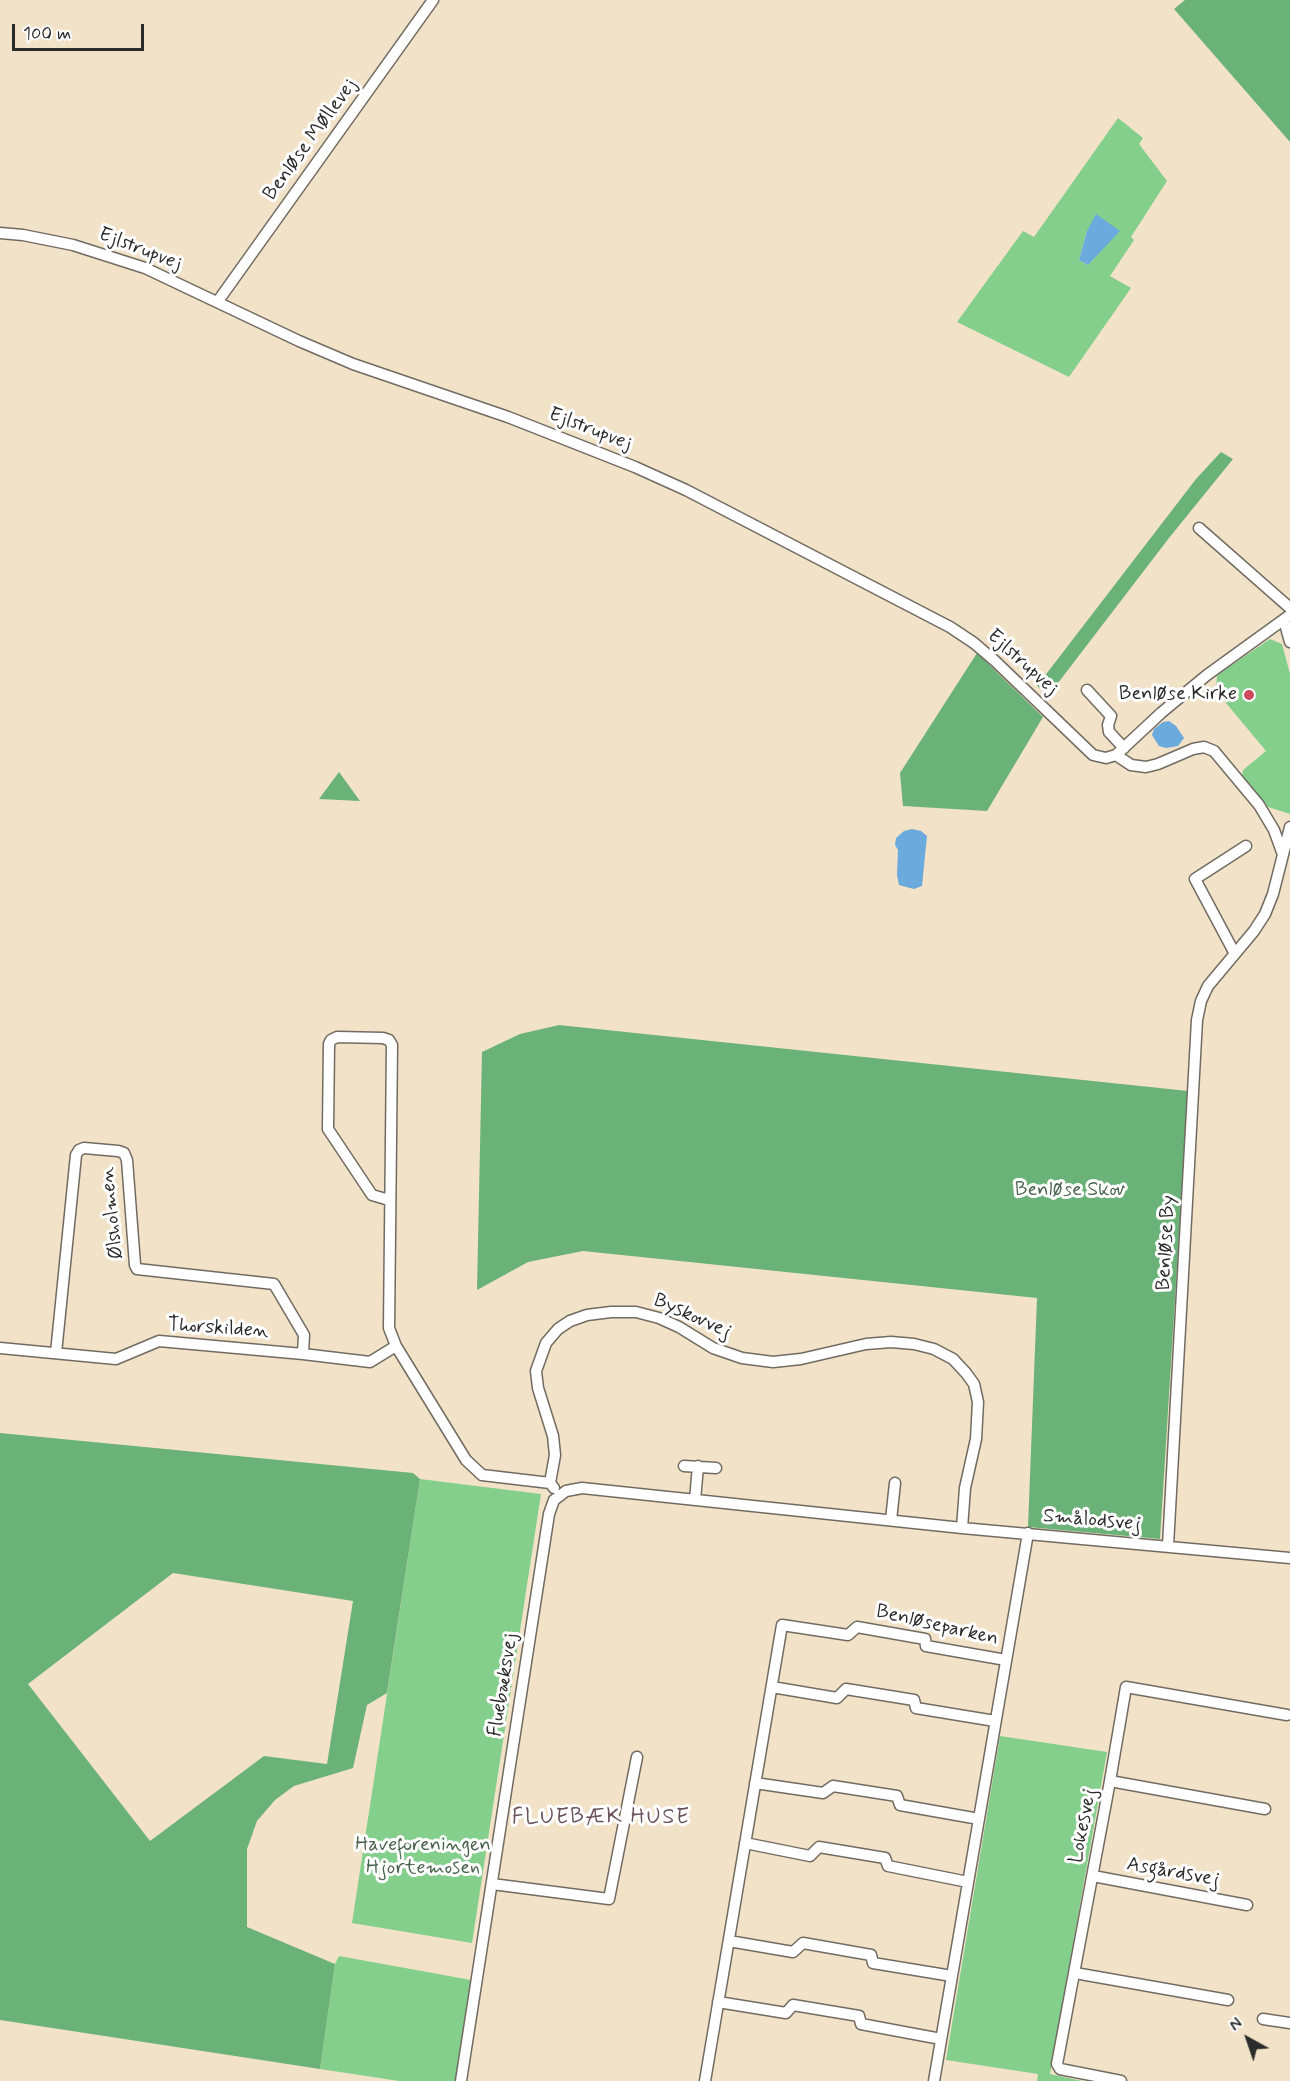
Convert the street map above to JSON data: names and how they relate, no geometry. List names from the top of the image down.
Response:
{
  "streets": {
    "street": [
      "Benløse Møllevej",
      "Ejlstrupvej",
      "Ølsholmen",
      "Benløse By",
      "Byskovvej",
      "Thorskilden",
      "Smålodsvej",
      "Benløseparken",
      "Fluebæksvej",
      "Lokesvej",
      "Asgårdsvej"
    ]
  },
  "crossings": [
    ["Benløse Møllevej", "Ejlstrupvej"],
    ["Ølsholmen", "Thorskilden"],
    ["Benløse By", "Smålodsvej"],
    ["Byskovvej", "Smålodsvej"],
    ["Smålodsvej", "Benløseparken"],
    ["Smålodsvej", "Fluebæksvej"],
    ["Lokesvej", "Asgårdsvej"]
  ],
  "districts": ["FLUEBÆK HUSE"],
  "parks": ["Benløse Skov", "Haveforeningen Hjortemosen"],
  "places": ["Benløse Kirke"],
  "scale_bar": "100 m",
  "north": "top left"
}
